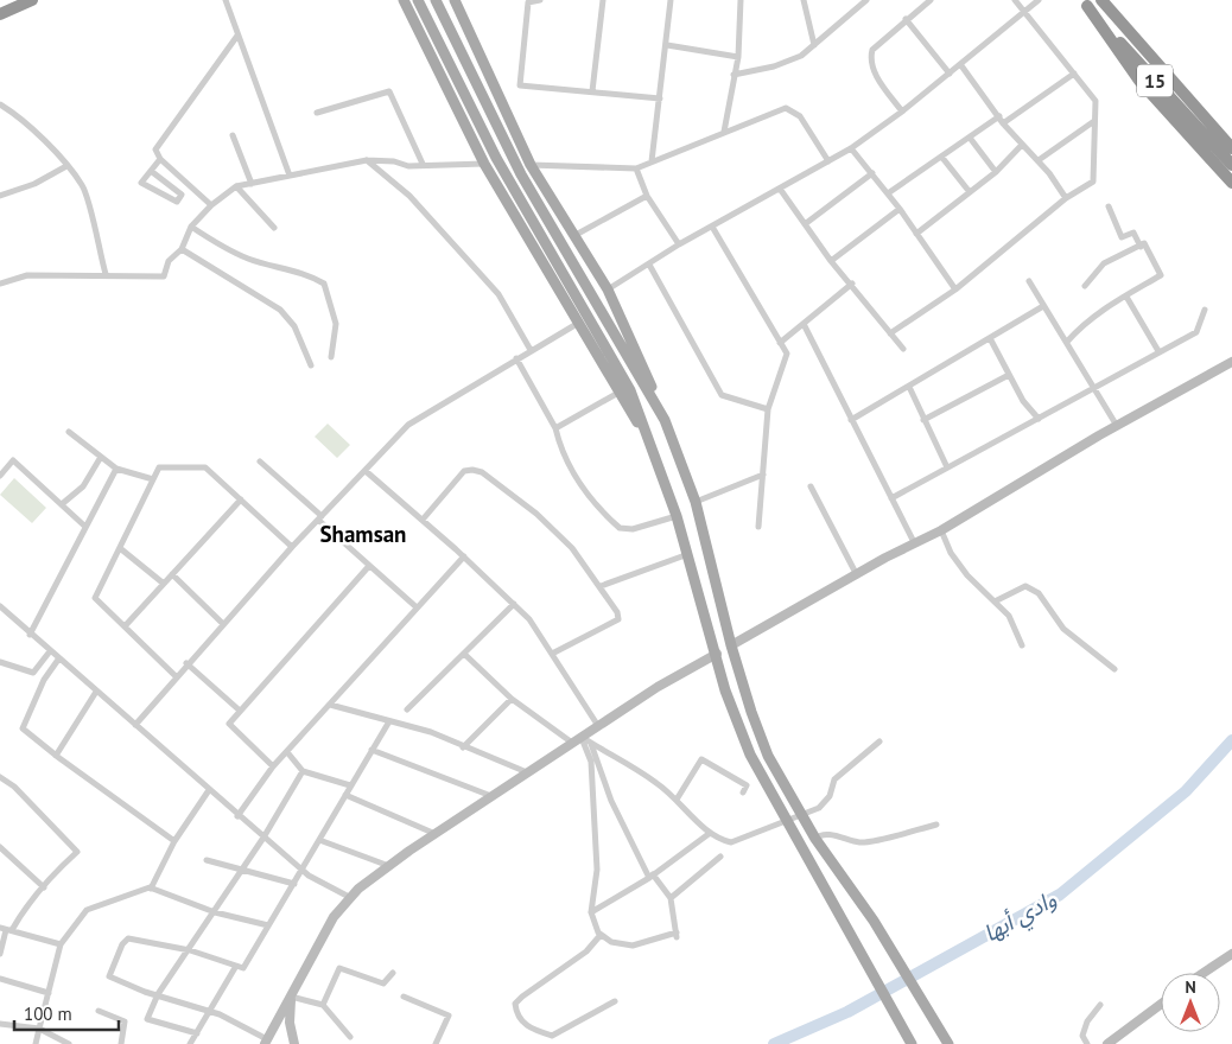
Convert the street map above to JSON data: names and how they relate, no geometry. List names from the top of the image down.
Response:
{
  "streets": {
    "highway": ["15"]
  },
  "districts": ["Shamsan"],
  "water": ["وادي أبها"],
  "scale_bar": "100 m",
  "north": "top"
}
